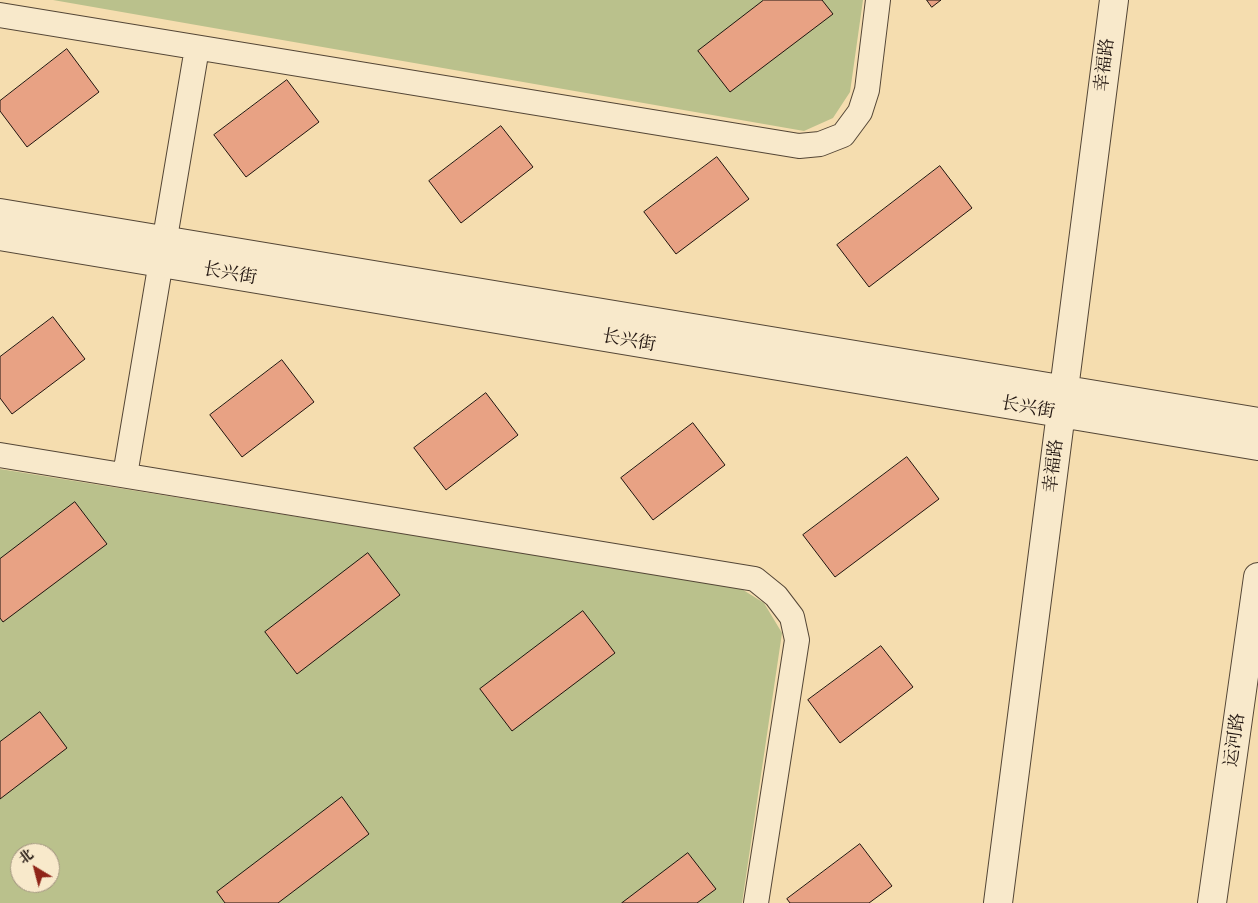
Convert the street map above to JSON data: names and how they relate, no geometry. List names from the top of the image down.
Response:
{
  "streets": {
    "street": ["幸福路", "长兴街", "运河路"]
  },
  "crossings": [
    ["幸福路", "长兴街"]
  ],
  "north": "top left"
}
